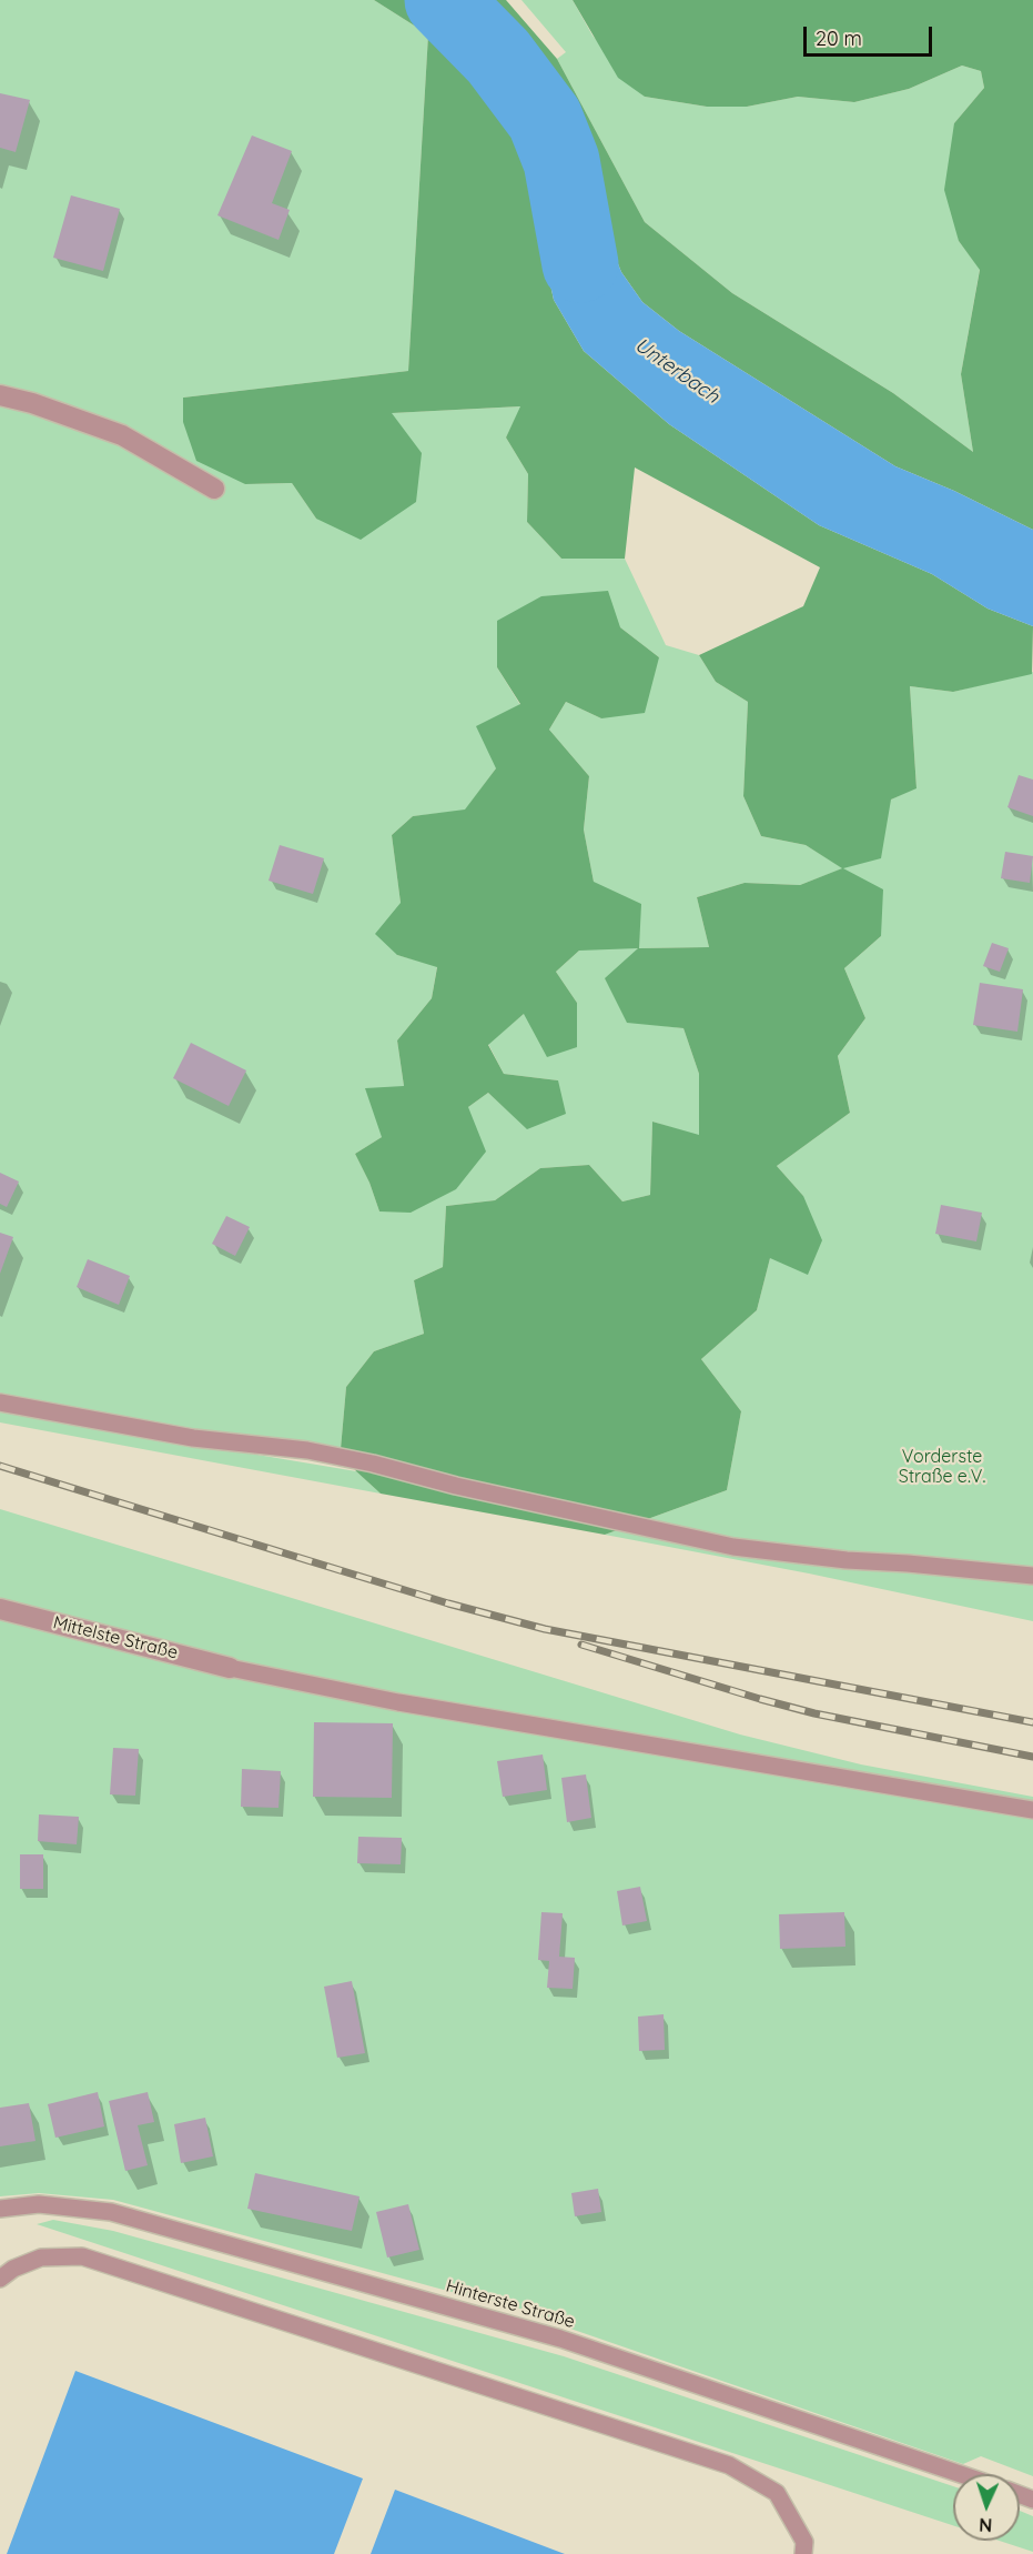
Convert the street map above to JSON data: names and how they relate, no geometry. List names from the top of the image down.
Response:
{
  "streets": {
    "street": ["Mittelste Straße"],
    "lane": ["Hinterste Straße"]
  },
  "water": ["Unterbach"],
  "parks": ["Vorderste Straße e.V."],
  "scale_bar": "20 m",
  "north": "bottom"
}
